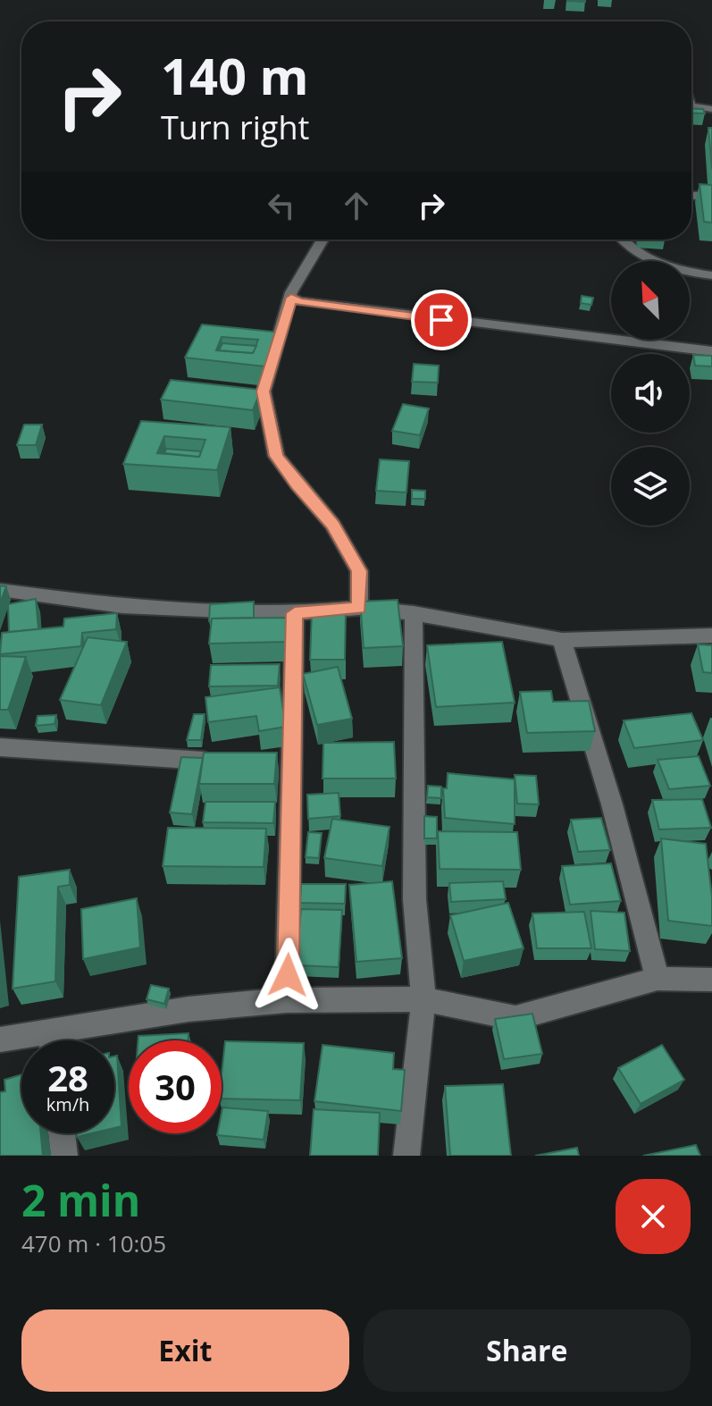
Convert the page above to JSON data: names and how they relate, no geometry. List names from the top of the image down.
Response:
{
  "north": "top left",
  "page": {
    "turn": ["140 m", "Turn right"],
    "speed": "28 km/h",
    "limit": "30",
    "heading": ["2 min", "470 m · 10:05"],
    "buttons": ["Exit", "Share"]
  }
}
